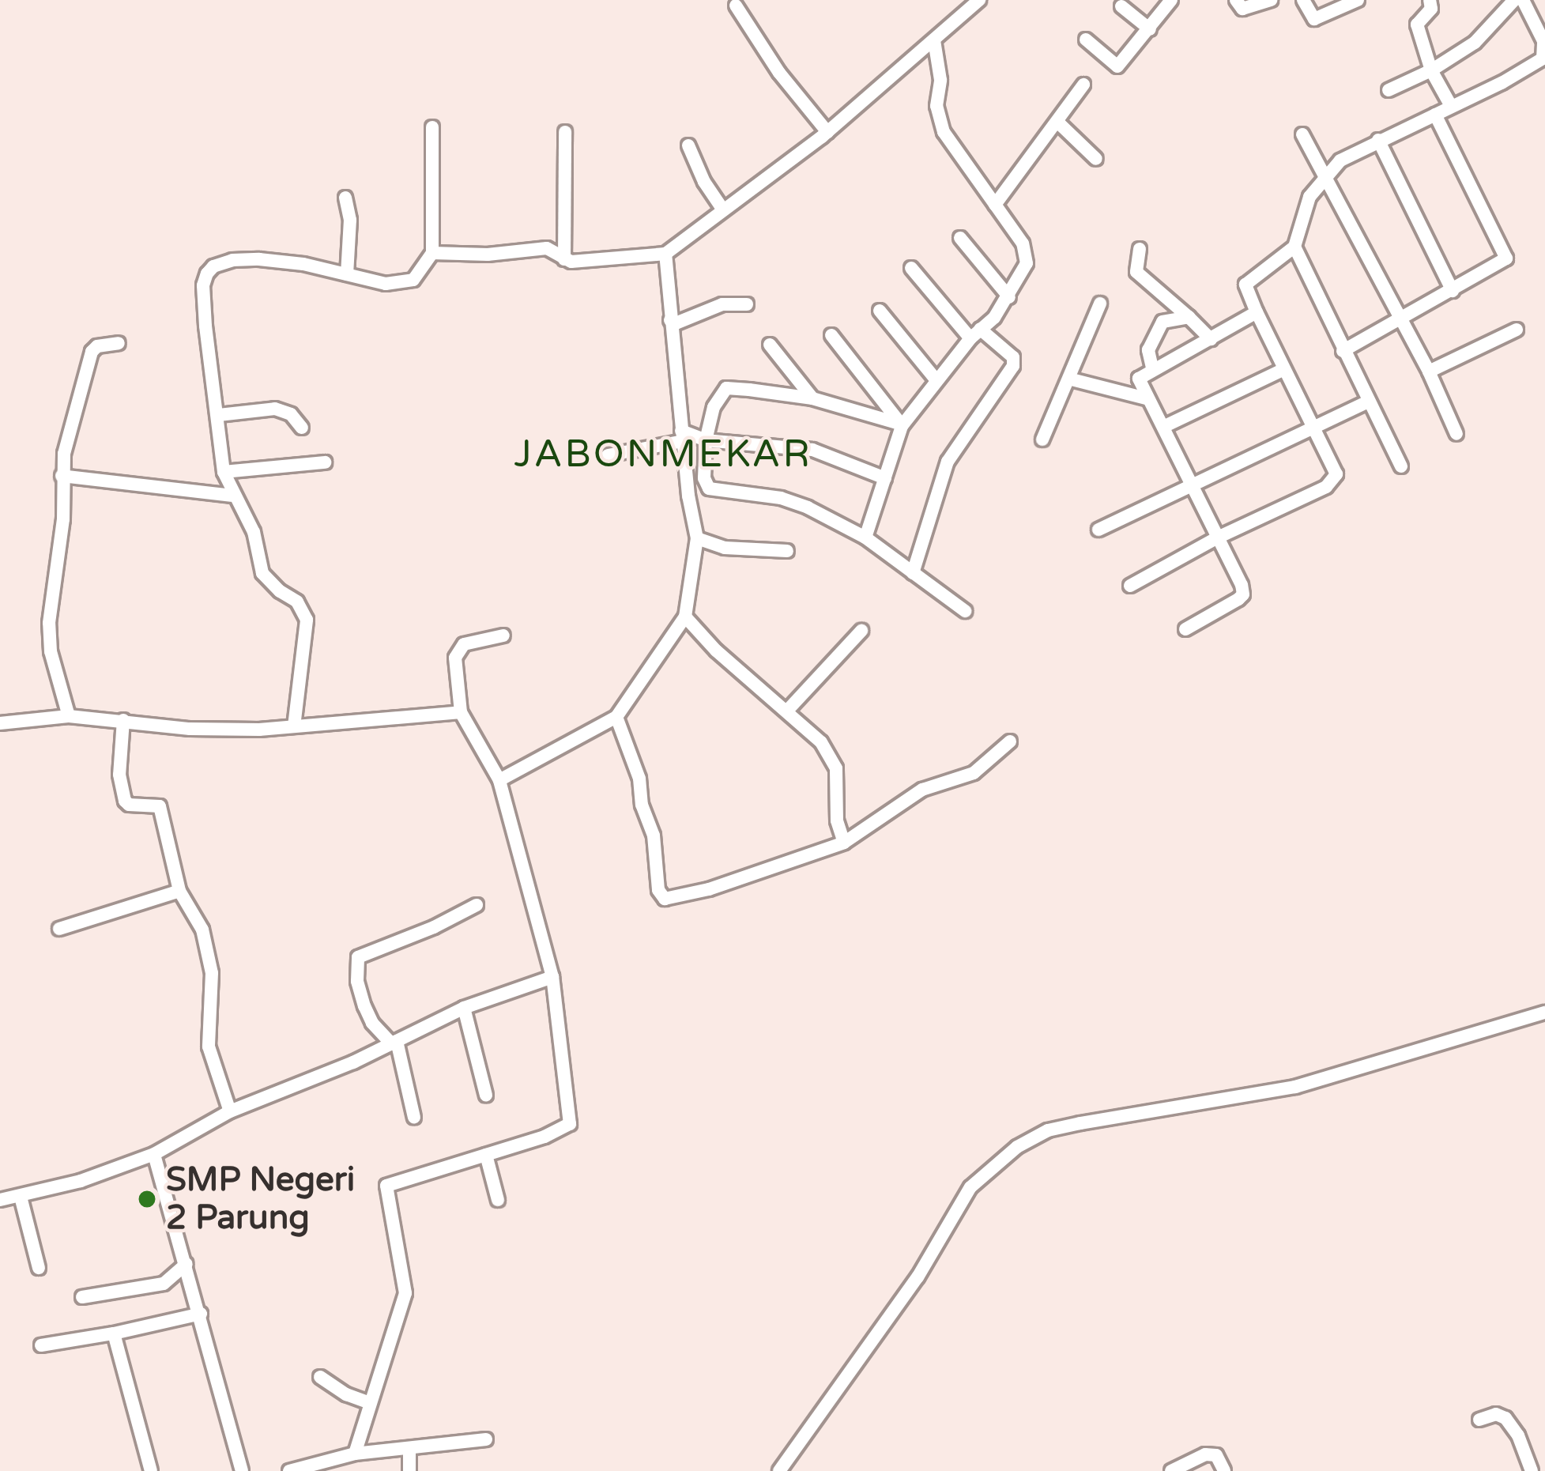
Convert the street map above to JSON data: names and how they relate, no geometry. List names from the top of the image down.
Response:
{
  "districts": ["JABONMEKAR"],
  "places": ["SMP Negeri 2 Parung"]
}
